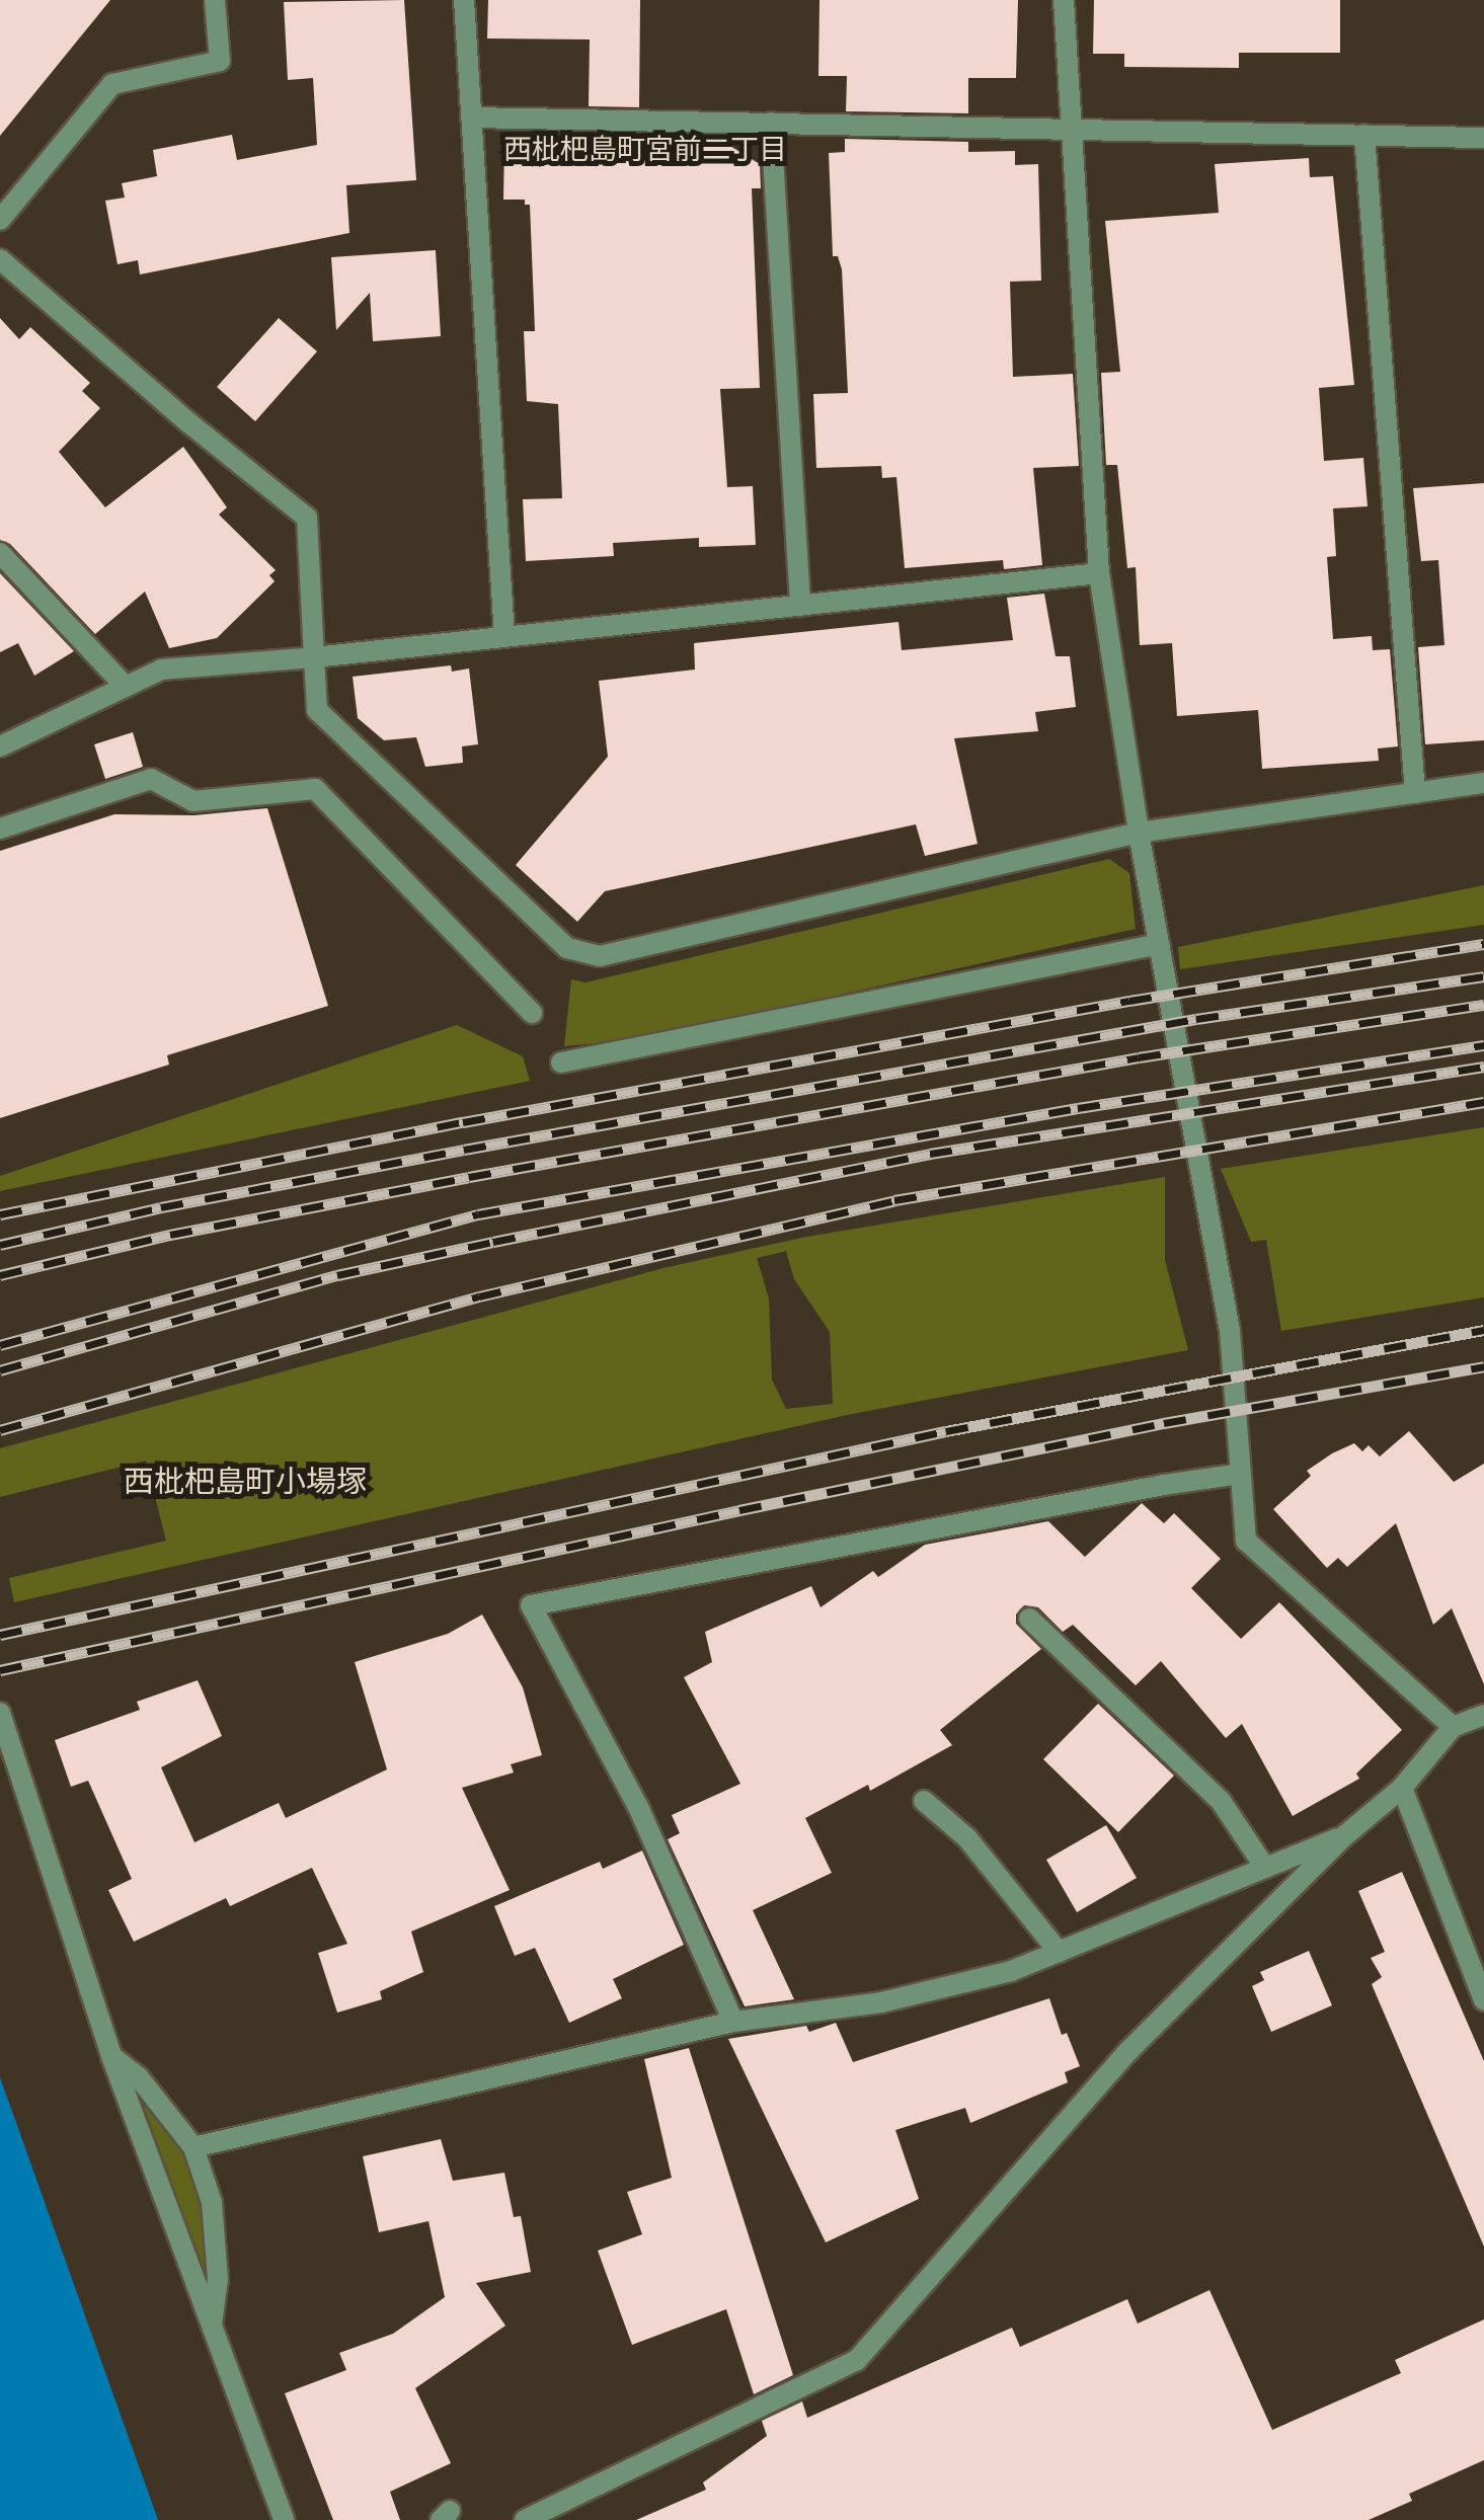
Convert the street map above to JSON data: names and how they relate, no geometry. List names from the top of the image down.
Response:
{
  "districts": ["西枇杷島町宮前二丁目", "西枇杷島町小場塚"]
}
